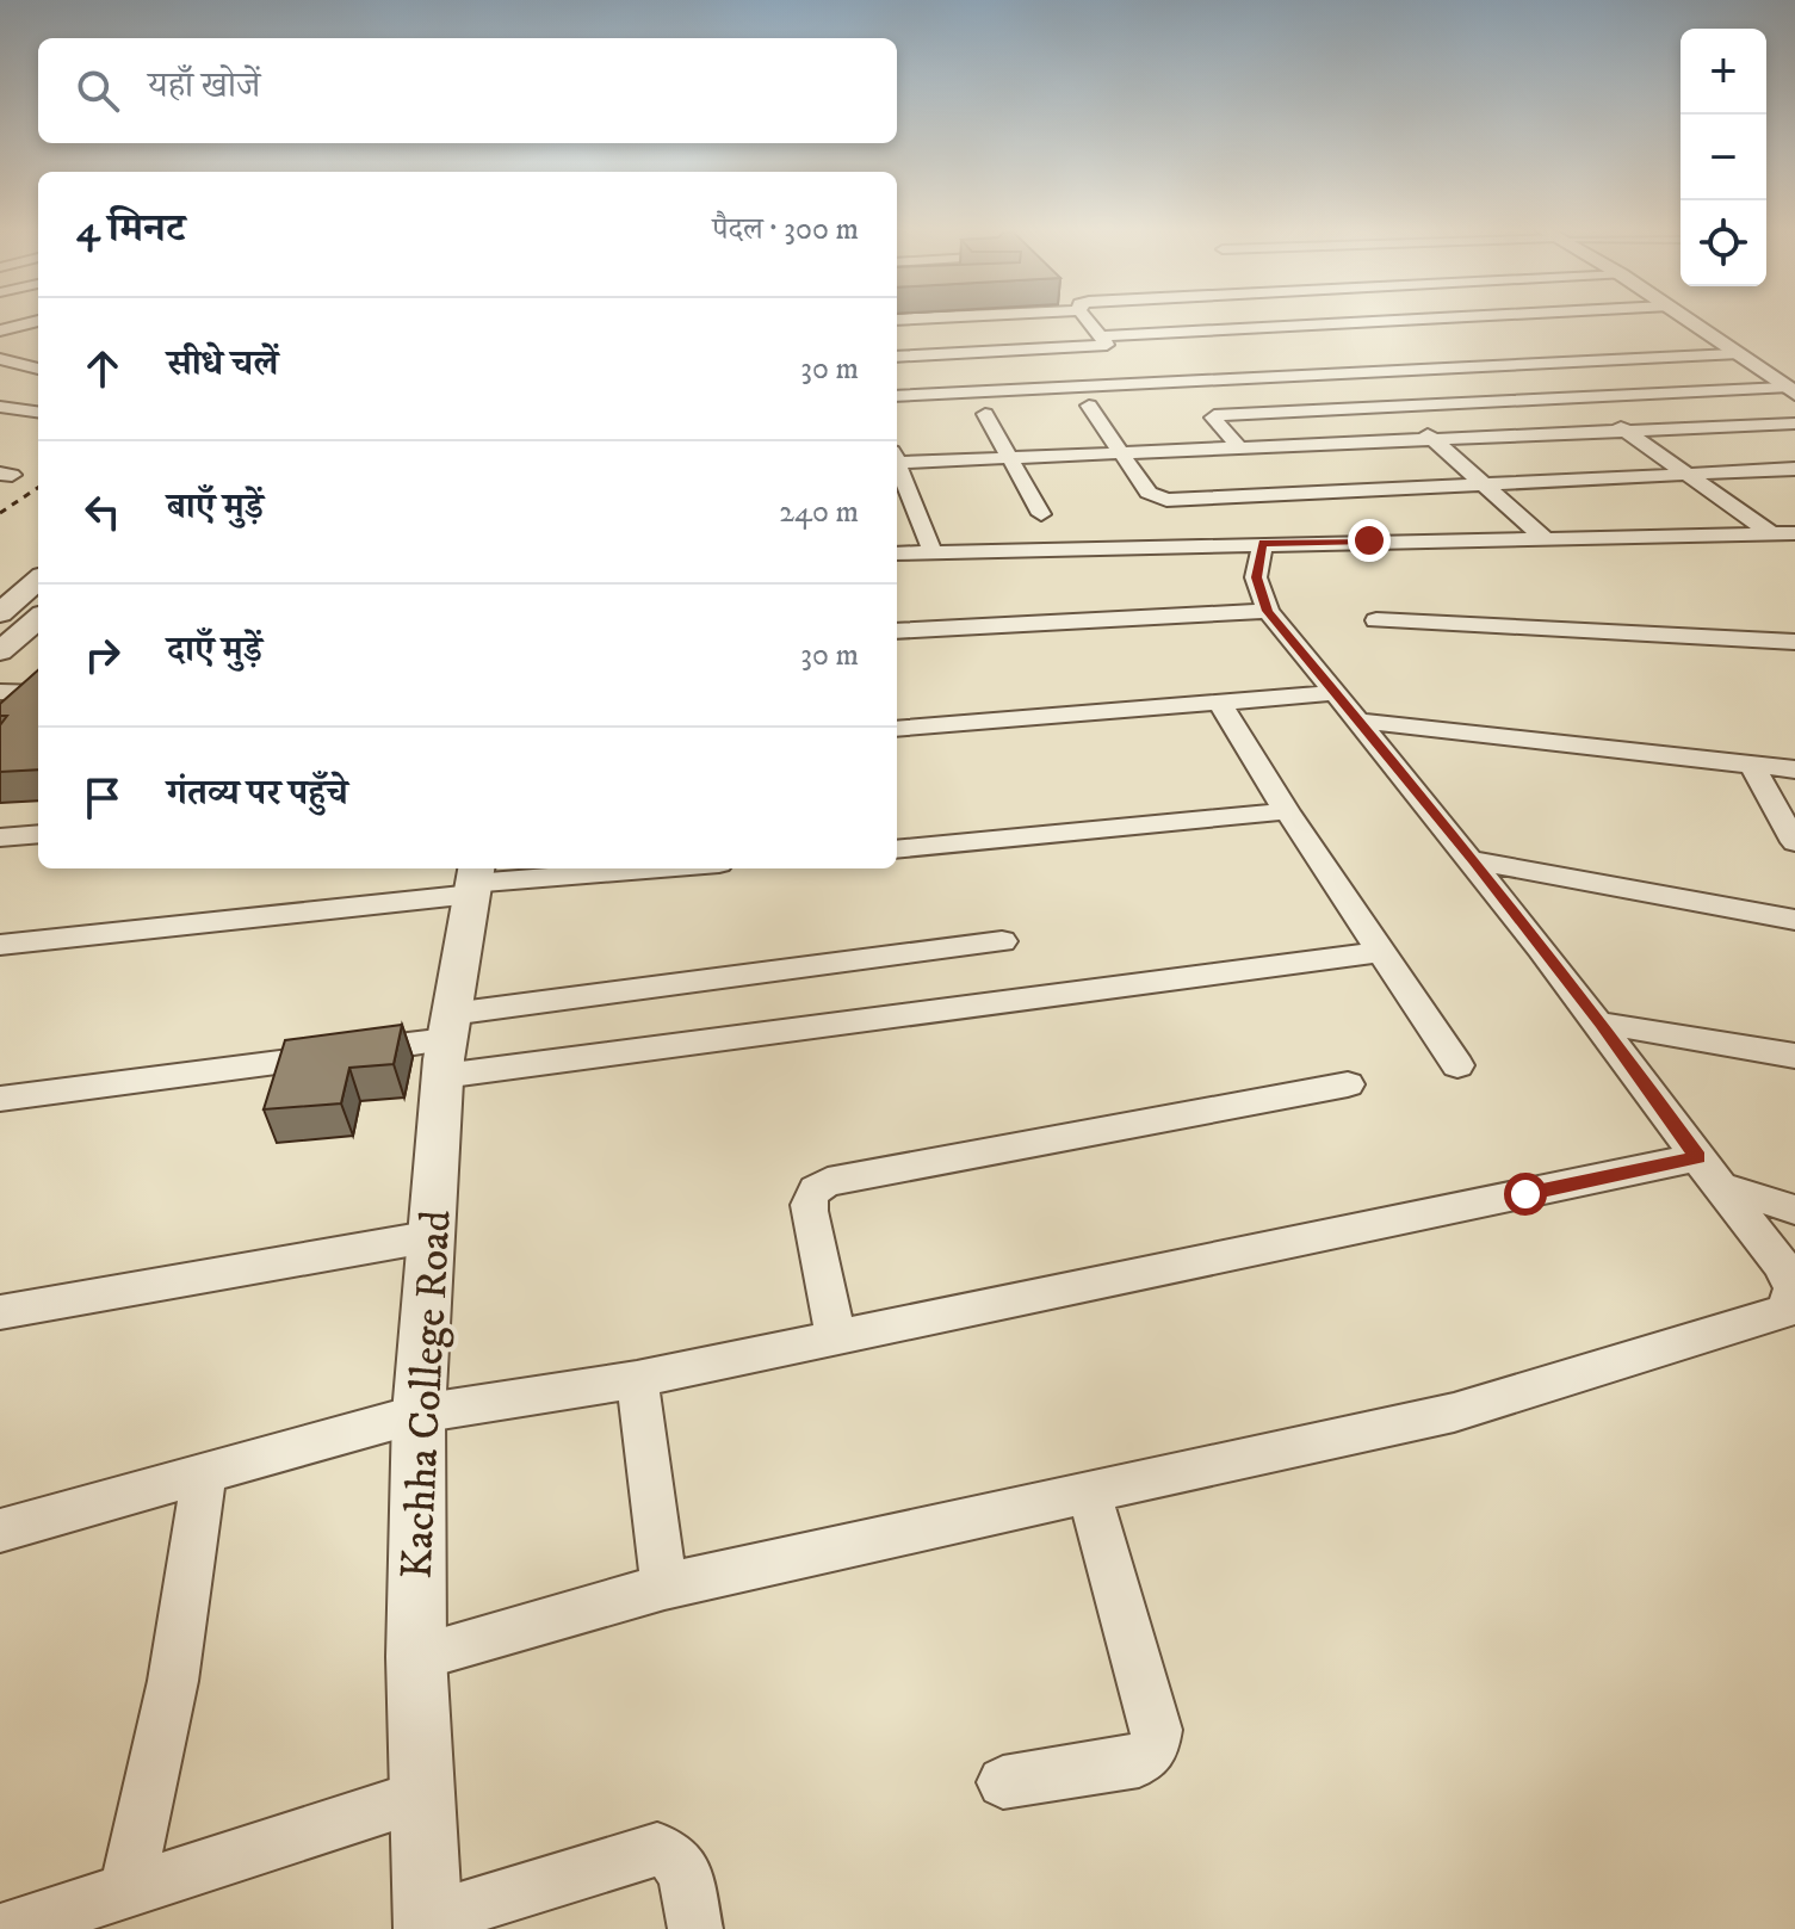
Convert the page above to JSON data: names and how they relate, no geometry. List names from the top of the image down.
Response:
{
  "streets": {
    "street": ["Kachha College Road"]
  },
  "page": {
    "map_buttons": ["+", "−"],
    "search": "यहाँ खोजें",
    "heading": ["4 मिनट", "पैदल · 300 m"],
    "list": [
      ["सीधे चलें", "30 m"],
      ["बाएँ मुड़ें", "240 m"],
      ["दाएँ मुड़ें", "30 m"],
      "गंतव्य पर पहुँचे"
    ]
  }
}
